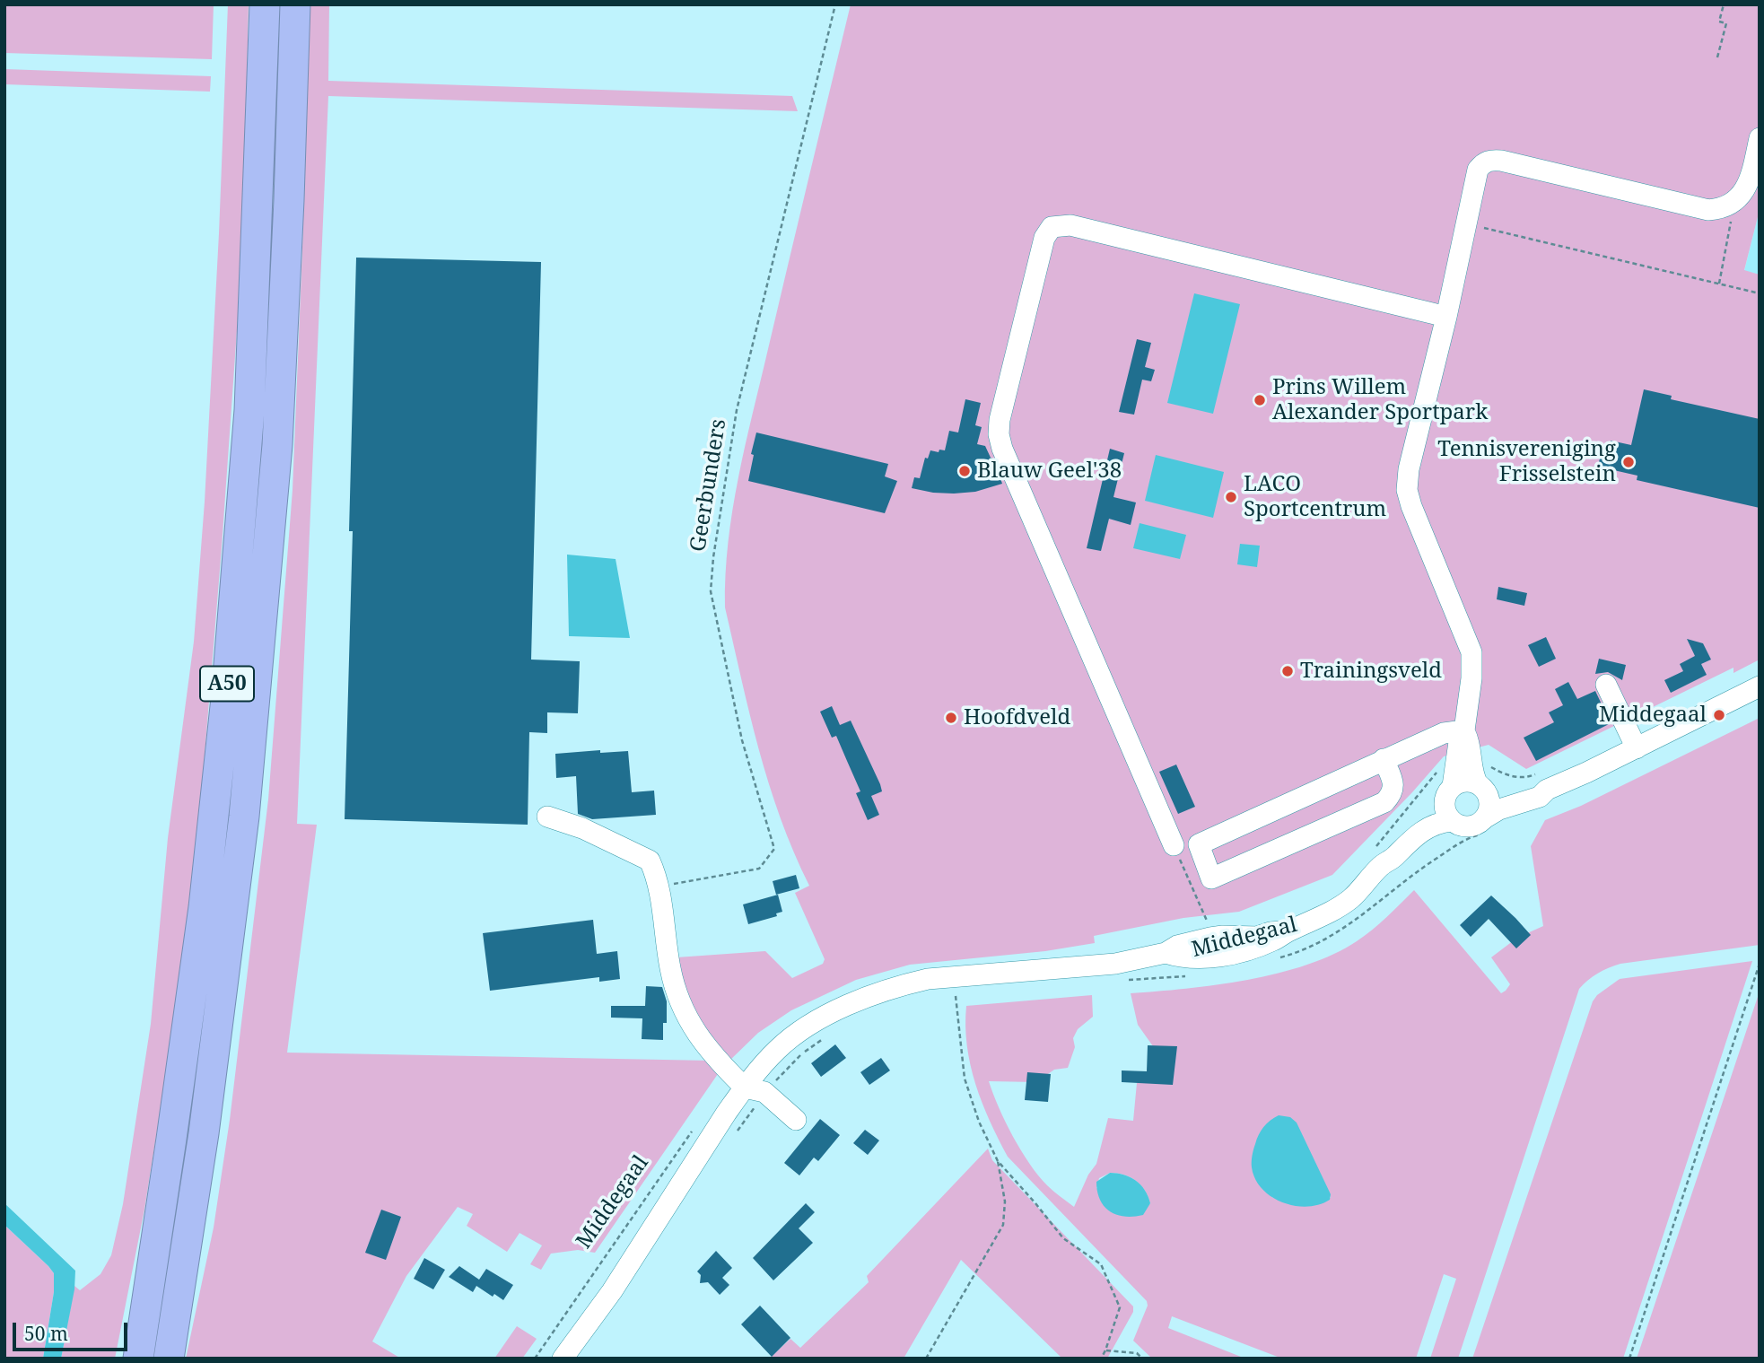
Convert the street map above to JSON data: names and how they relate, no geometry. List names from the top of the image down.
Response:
{
  "streets": {
    "highway": ["A50"],
    "street": ["Middegaal"],
    "path": ["Geerbunders"]
  },
  "places": [
    "Prins Willem Alexander Sportpark",
    "Tennisvereniging Frisselstein",
    "Blauw Geel'38",
    "LACO Sportcentrum",
    "Trainingsveld",
    "Middegaal",
    "Hoofdveld"
  ],
  "scale_bar": "50 m"
}
